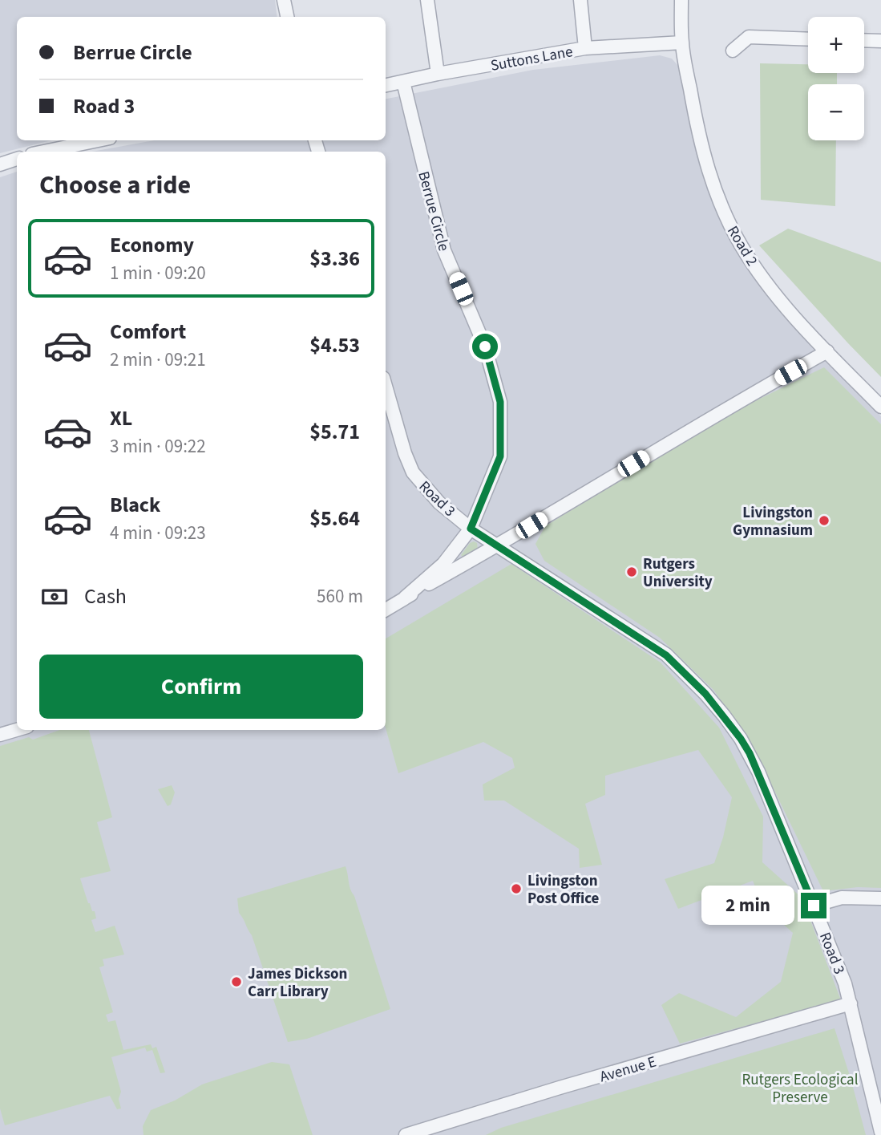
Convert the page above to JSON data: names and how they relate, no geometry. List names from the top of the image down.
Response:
{
  "streets": {
    "street": [
      "Suttons Lane",
      "Berrue Circle",
      "Road 2",
      "Road 3",
      "Avenue E"
    ]
  },
  "crossings": [
    ["Suttons Lane", "Berrue Circle"],
    ["Suttons Lane", "Road 2"],
    ["Berrue Circle", "Road 3"],
    ["Road 3", "Avenue E"]
  ],
  "parks": ["Rutgers Ecological Preserve"],
  "places": [
    "Livingston Gymnasium",
    "Rutgers University",
    "Livingston Post Office",
    "James Dickson Carr Library"
  ],
  "page": {
    "map_buttons": ["+", "−"],
    "banner": ["Berrue Circle", "Road 3"],
    "heading": "Choose a ride",
    "list": [
      {
        "name": "Economy",
        "note": "1 min · 09:20",
        "value": "$3.36"
      },
      {
        "name": "Comfort",
        "note": "2 min · 09:21",
        "value": "$4.53"
      },
      {
        "name": "XL",
        "note": "3 min · 09:22",
        "value": "$5.71"
      },
      {
        "name": "Black",
        "note": "4 min · 09:23",
        "value": "$5.64"
      }
    ],
    "pay": ["Cash", "560 m"],
    "buttons": "Confirm",
    "bubble": "2 min"
  }
}
